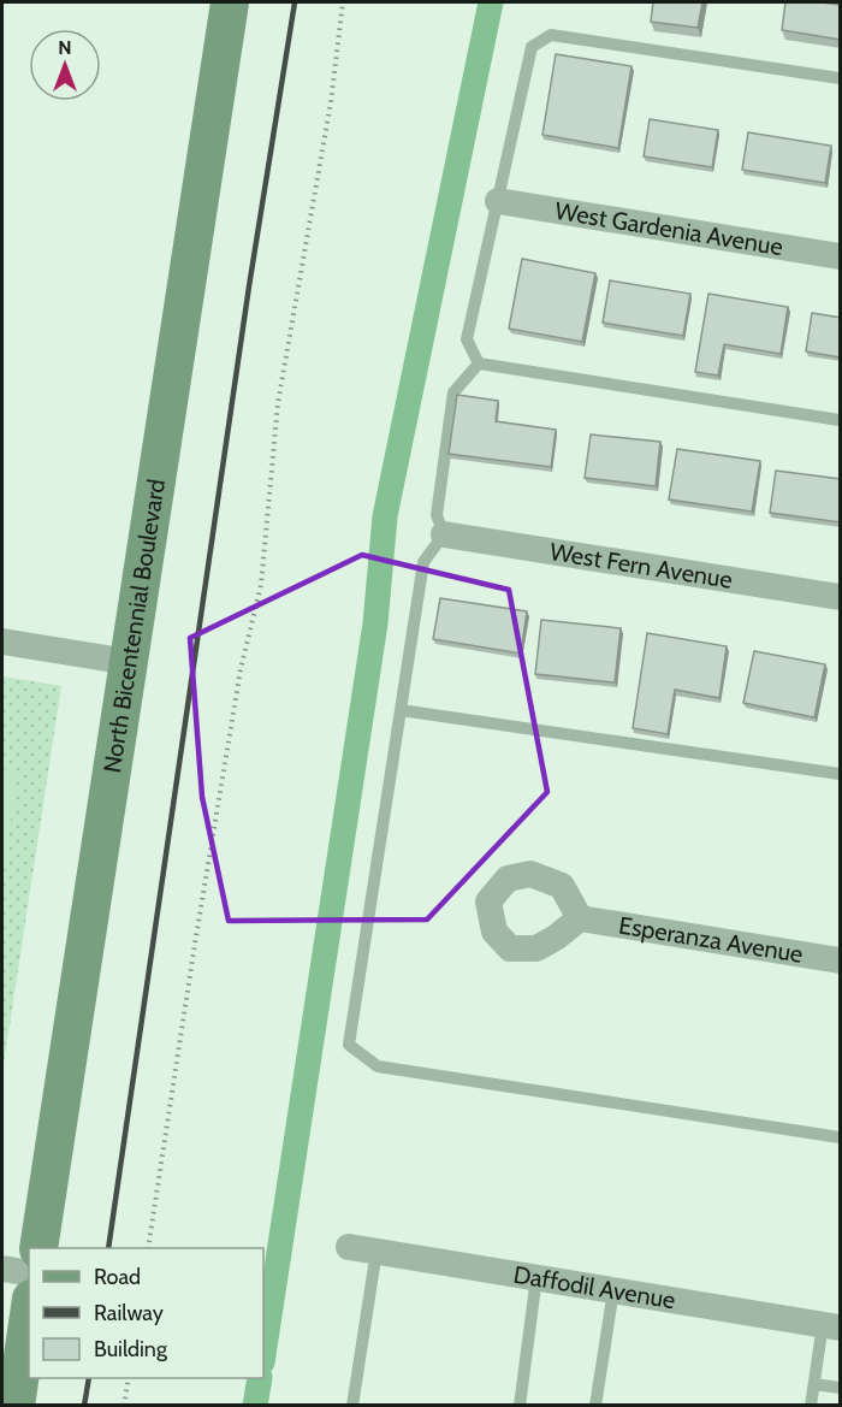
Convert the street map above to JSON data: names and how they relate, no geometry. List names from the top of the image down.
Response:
{
  "streets": {
    "main road": ["North Bicentennial Boulevard"],
    "street": [
      "West Gardenia Avenue",
      "West Fern Avenue",
      "Esperanza Avenue",
      "Daffodil Avenue"
    ]
  },
  "legend": ["Road", "Railway", "Building"],
  "north": "top"
}
